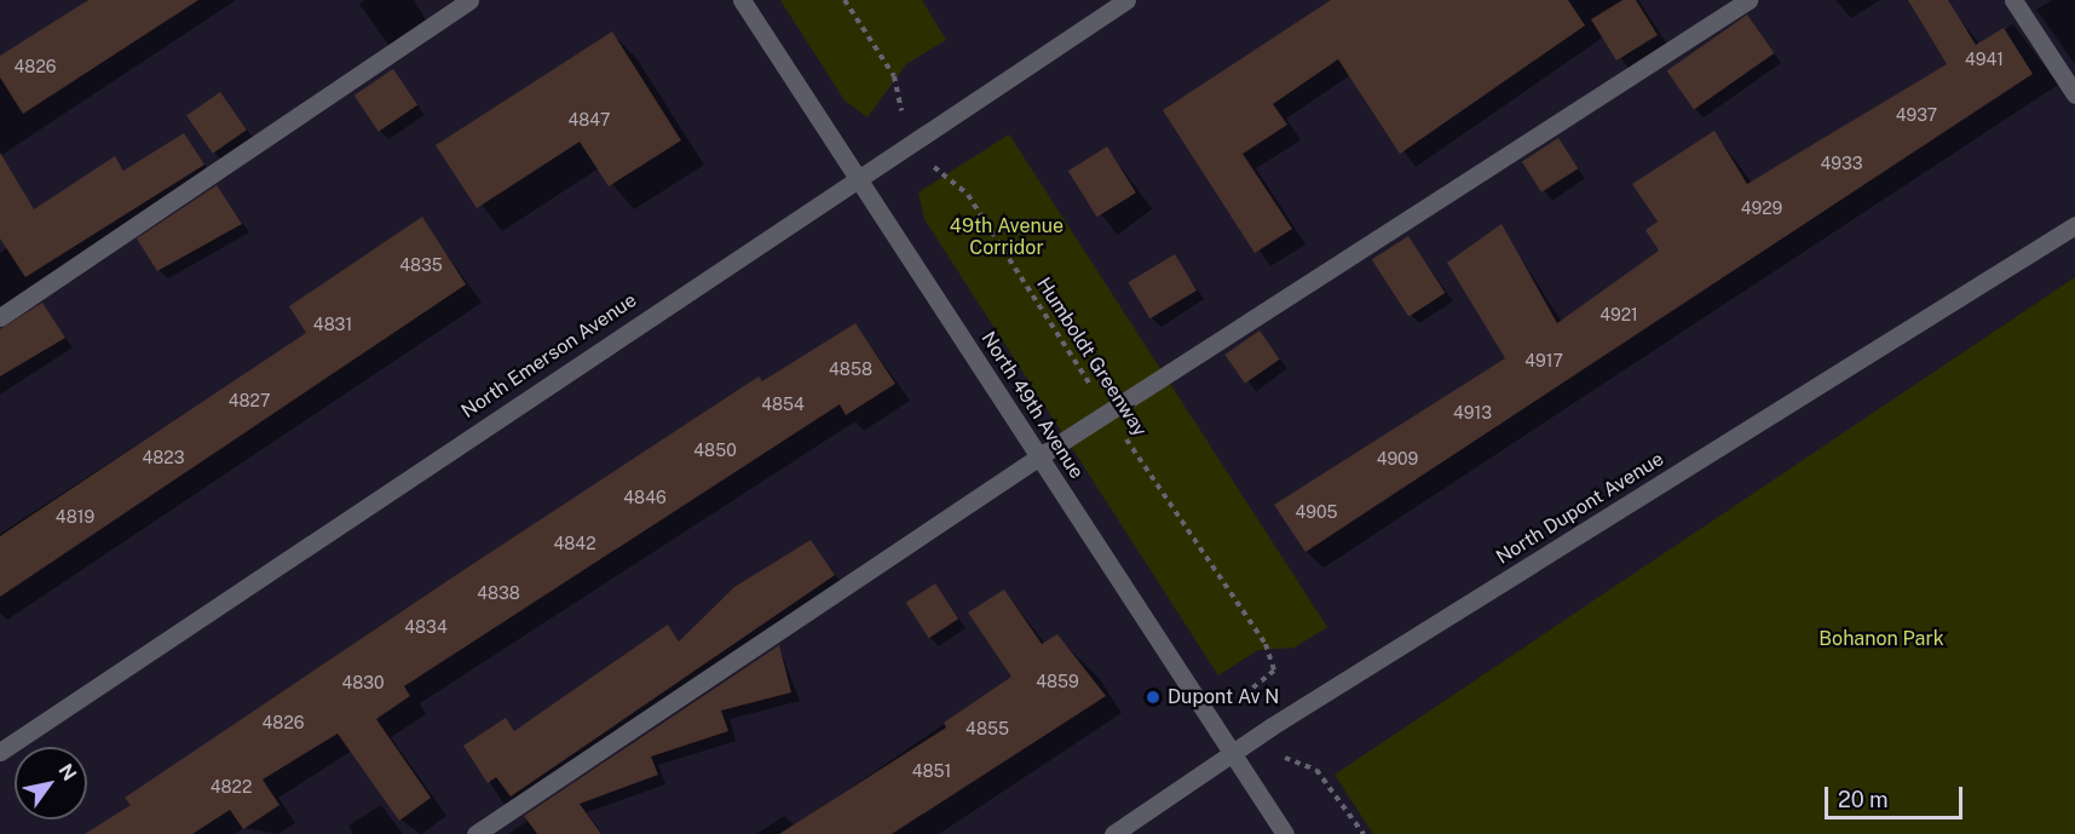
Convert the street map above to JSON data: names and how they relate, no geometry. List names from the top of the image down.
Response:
{
  "streets": {
    "street": ["North Emerson Avenue", "North 49th Avenue", "North Dupont Avenue"],
    "path": ["Humboldt Greenway"]
  },
  "crossings": [
    ["North Emerson Avenue", "Humboldt Greenway"],
    ["North Emerson Avenue", "North 49th Avenue"],
    ["North 49th Avenue", "North Dupont Avenue"]
  ],
  "parks": ["49th Avenue Corridor", "Bohanon Park"],
  "places": ["Dupont Av N"],
  "house_numbers": [
    "4941",
    "4826",
    "4937",
    "4847",
    "4933",
    "4929",
    "4835",
    "4921",
    "4831",
    "4917",
    "4858",
    "4827",
    "4854",
    "4913",
    "4850",
    "4823",
    "4909",
    "4846",
    "4905",
    "4819",
    "4842",
    "4838",
    "4834",
    "4859",
    "4830",
    "4826",
    "4855",
    "4851",
    "4822"
  ],
  "scale_bar": "20 m",
  "north": "top right"
}
